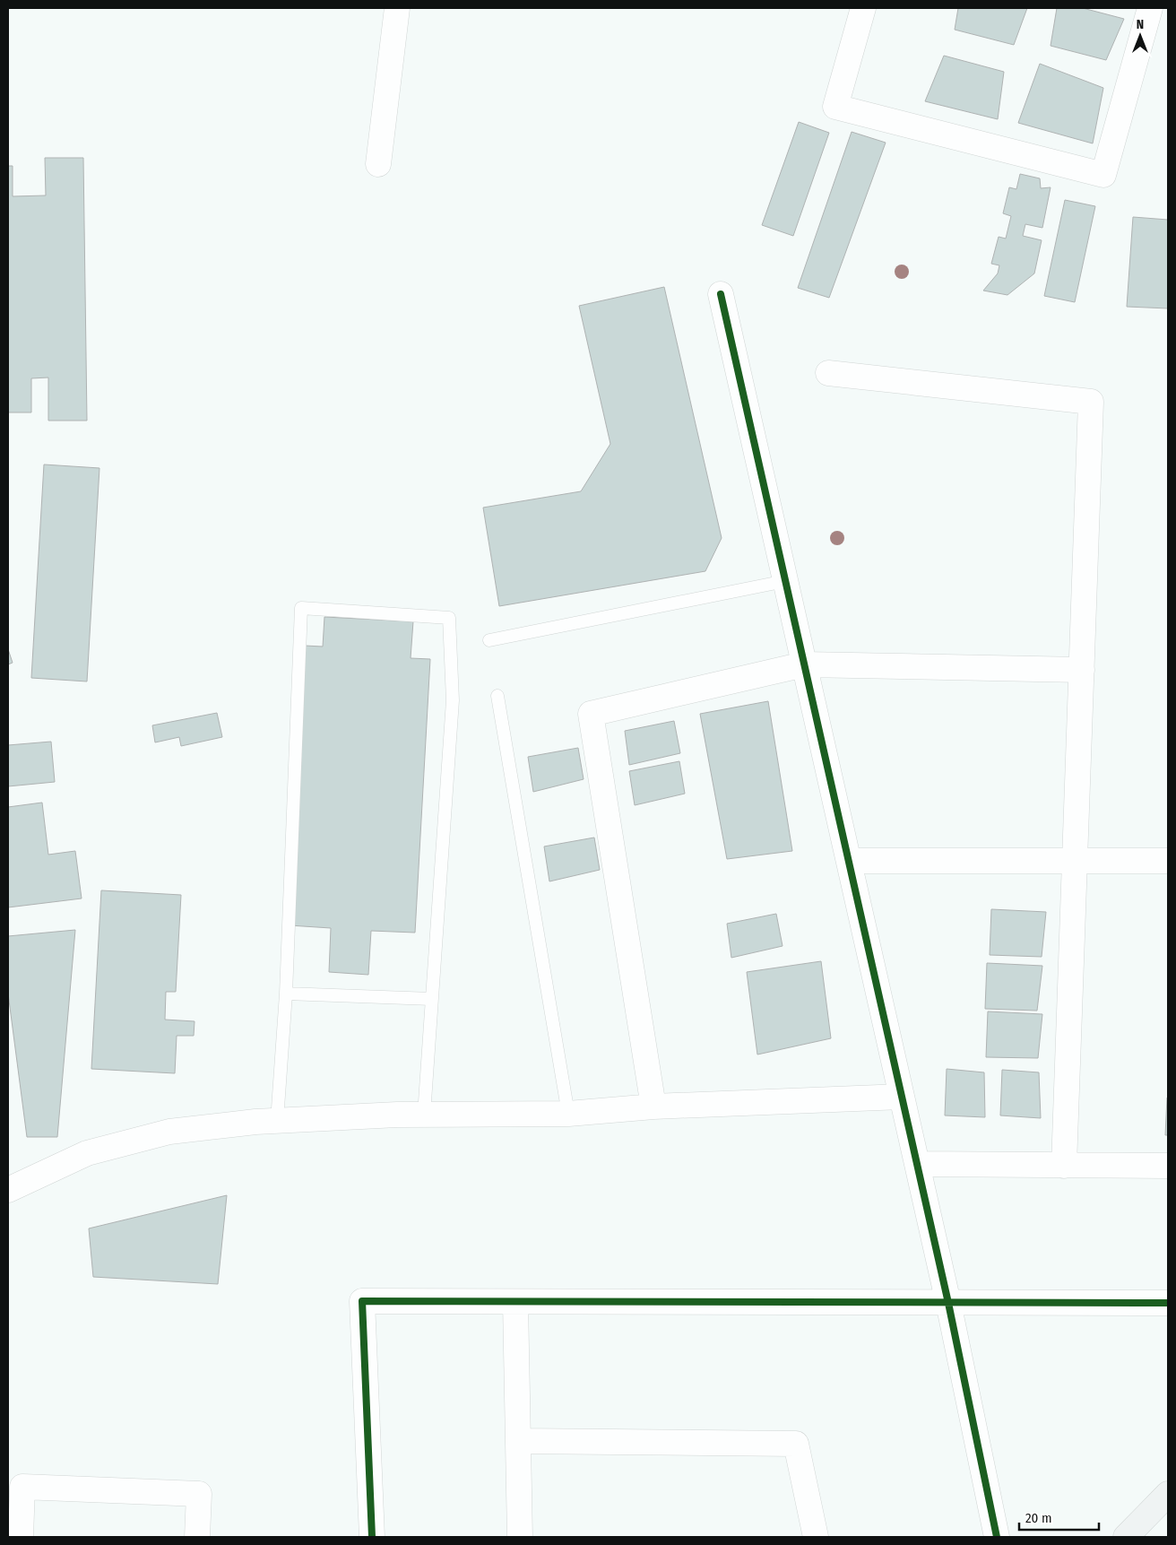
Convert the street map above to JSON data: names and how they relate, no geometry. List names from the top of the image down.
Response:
{
  "scale_bar": "20 m",
  "north": "top"
}
